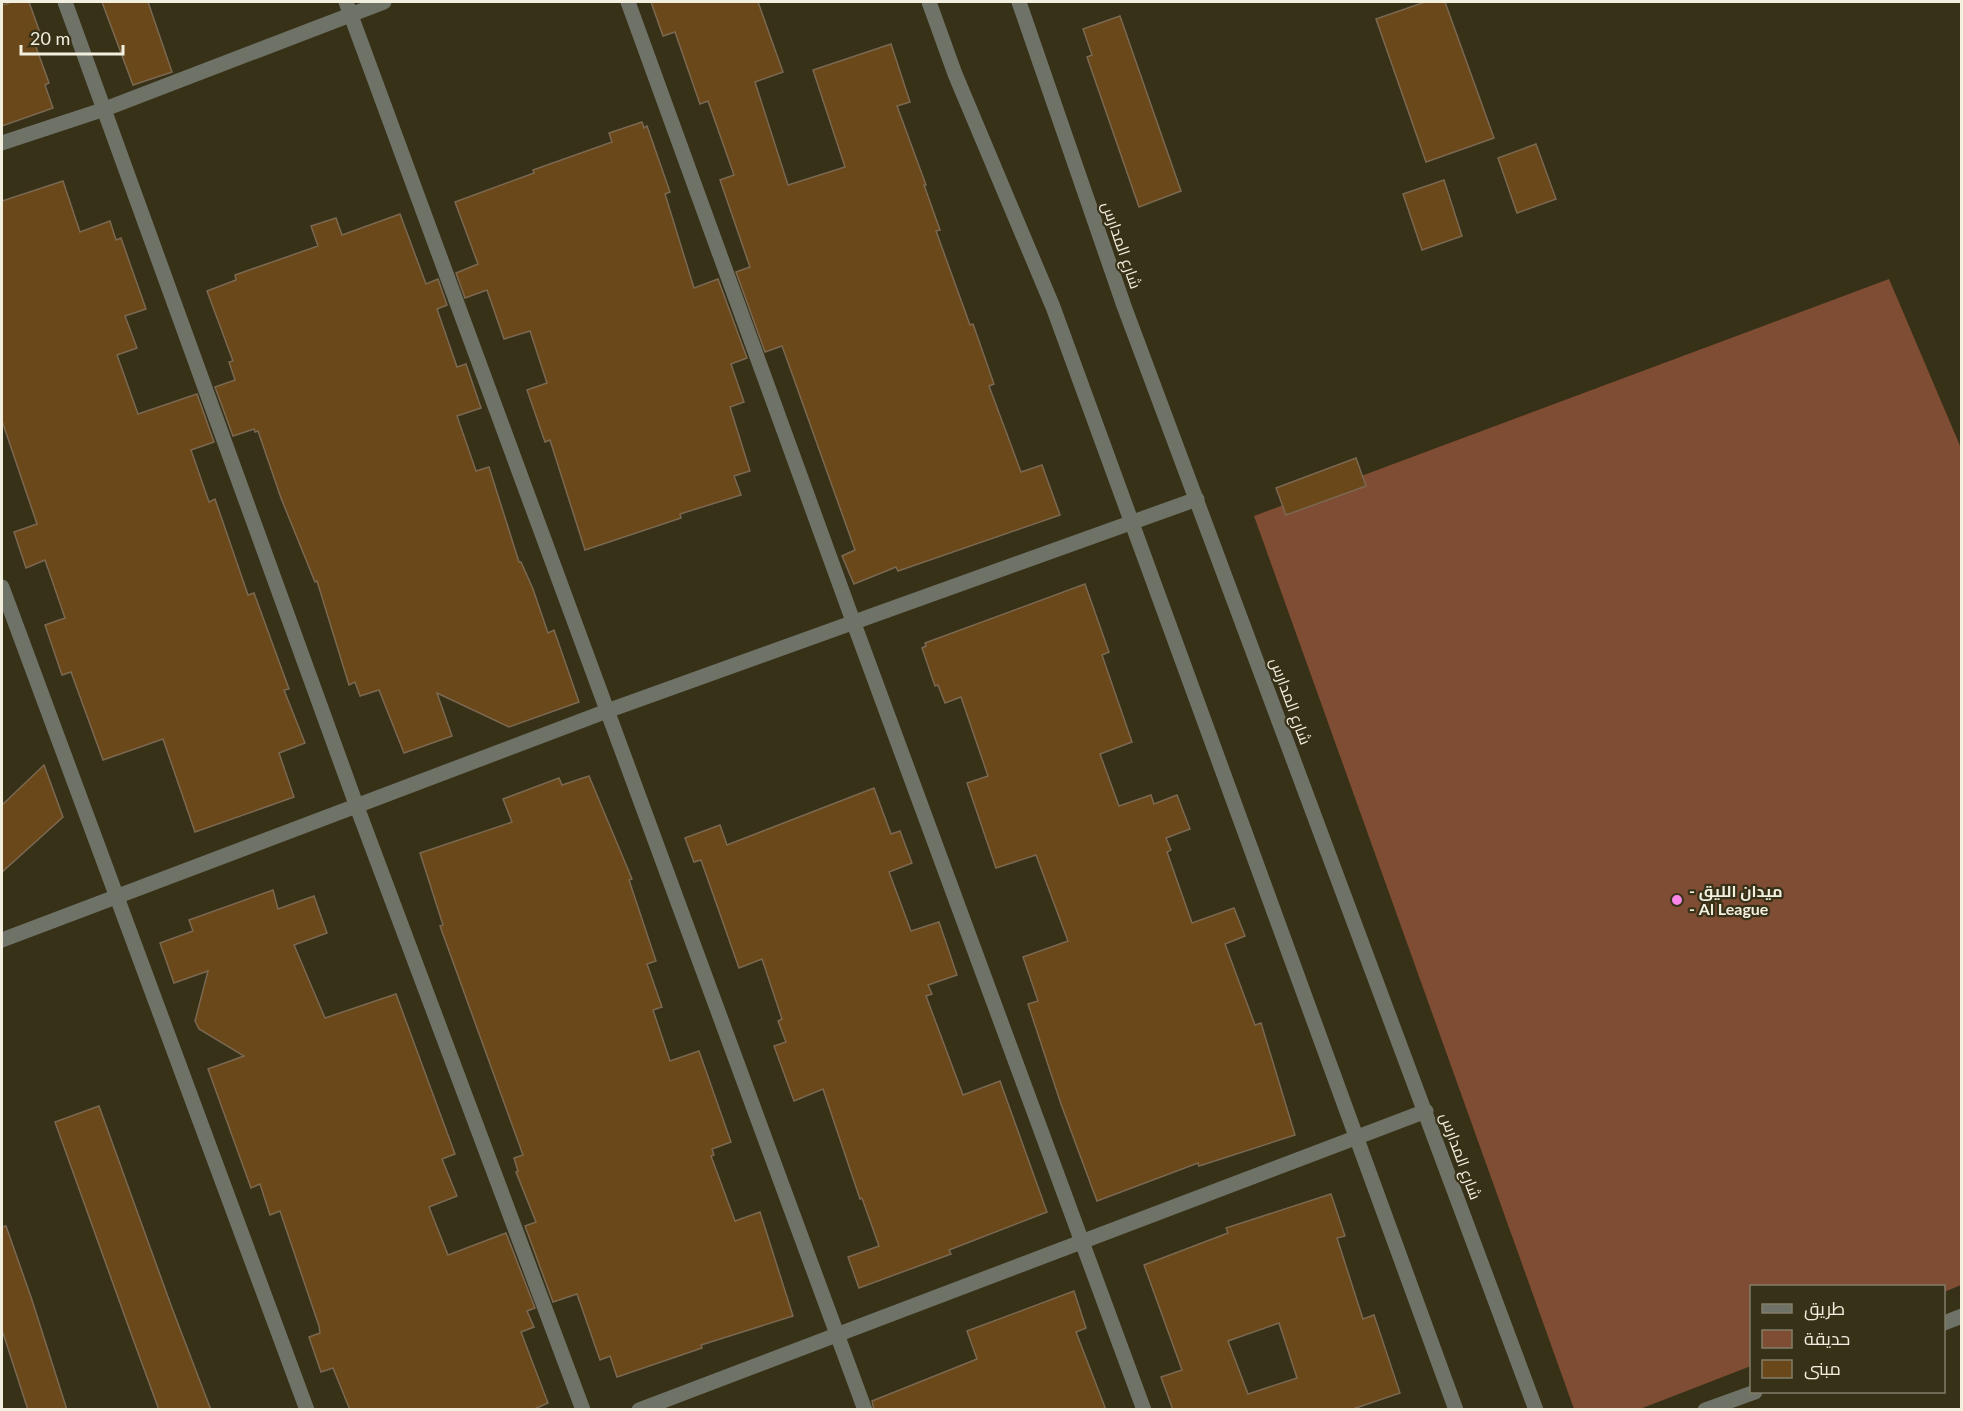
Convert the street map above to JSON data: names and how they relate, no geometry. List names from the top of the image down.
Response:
{
  "streets": {
    "street": ["شارع المدارس"]
  },
  "places": ["- ميدان الليق - Al League"],
  "legend": ["طريق", "حديقة", "مبنى"],
  "scale_bar": "20 m"
}
